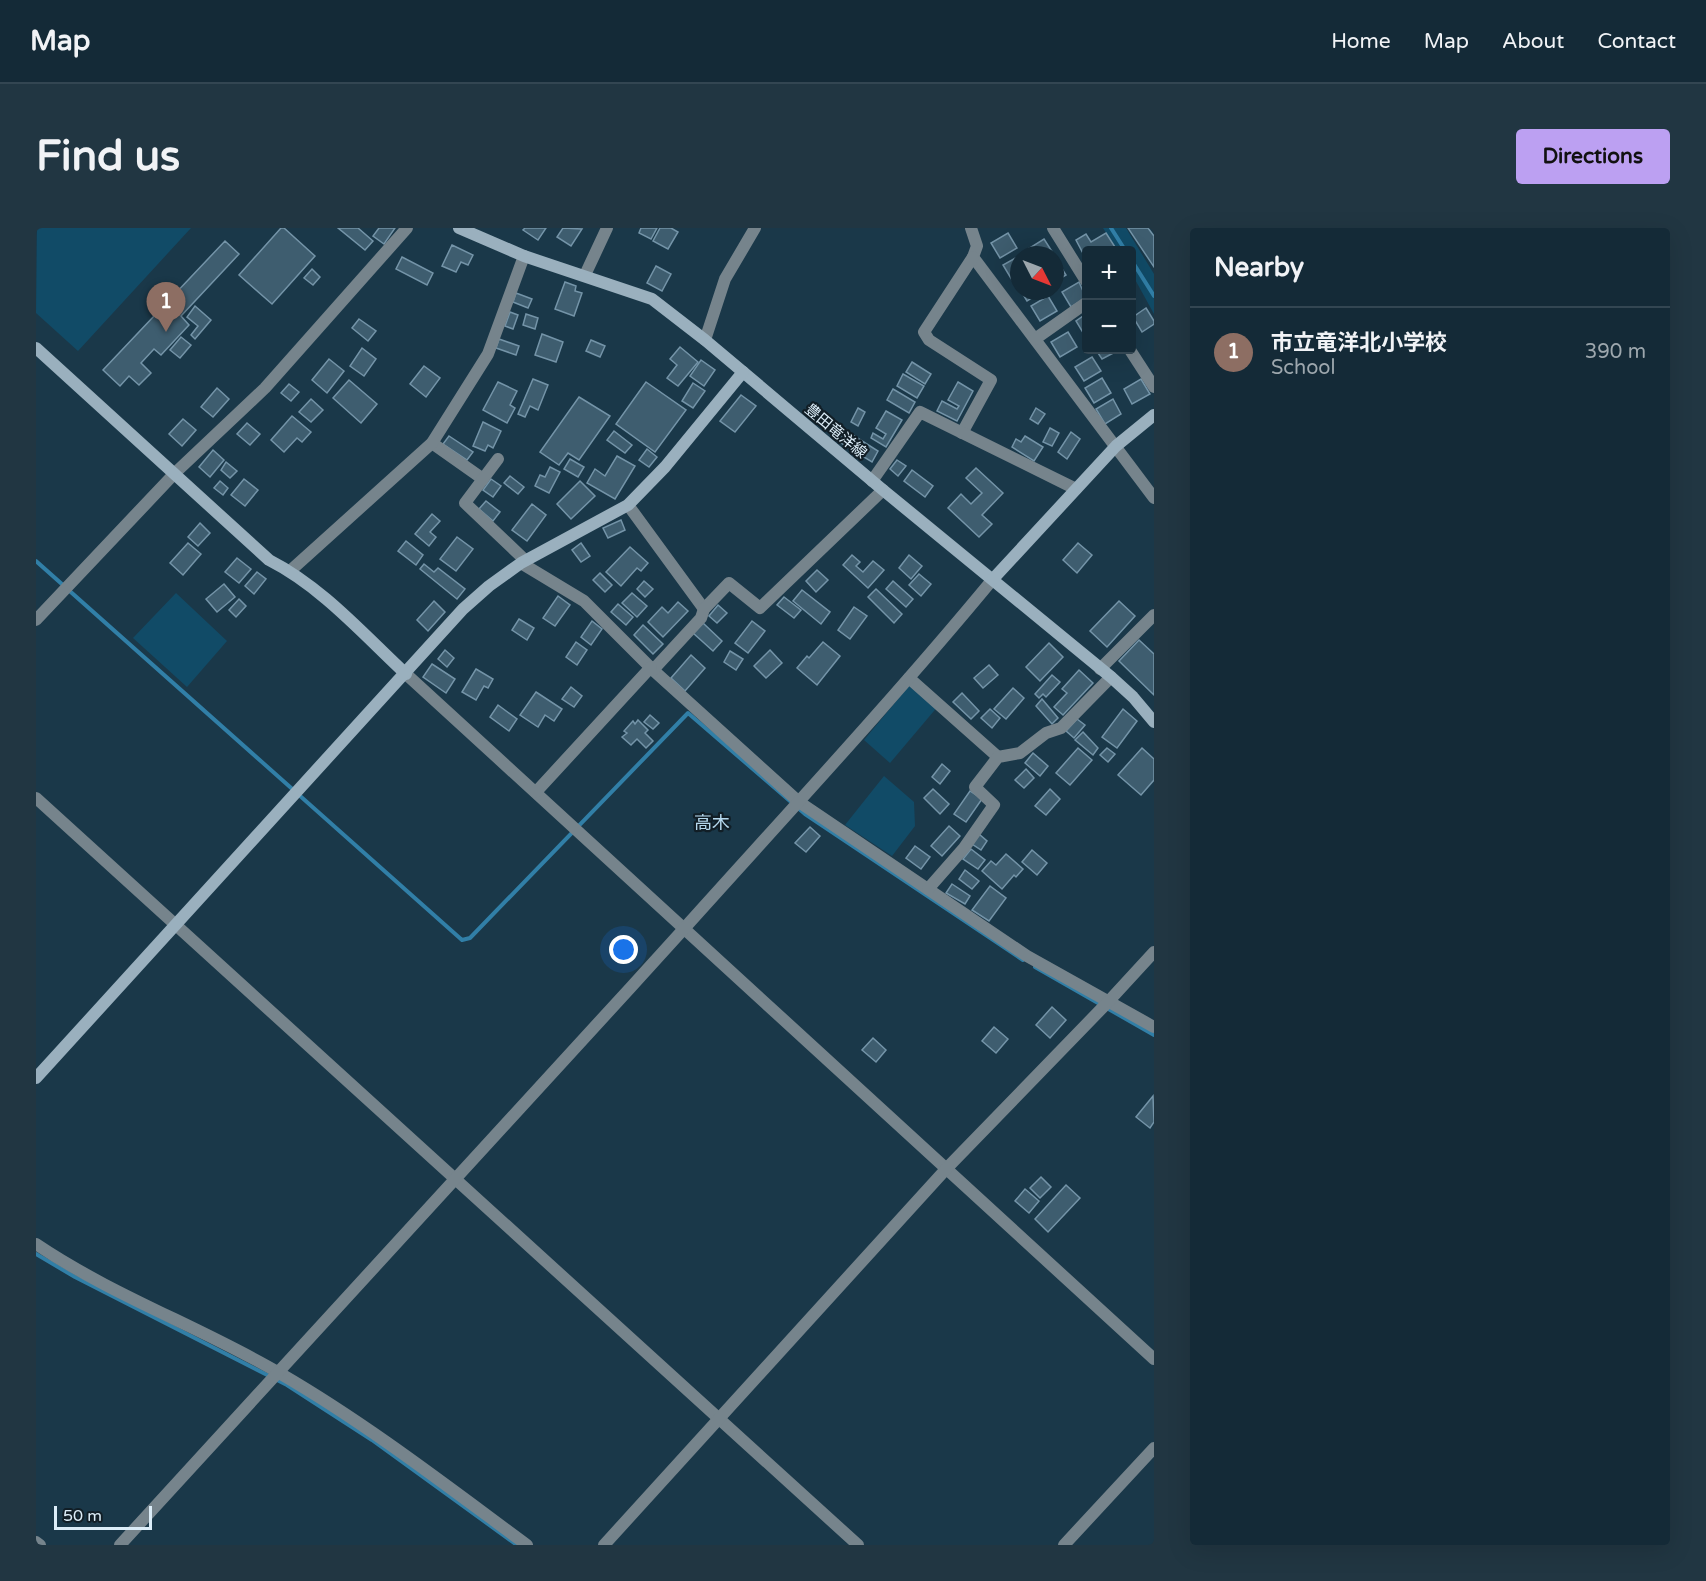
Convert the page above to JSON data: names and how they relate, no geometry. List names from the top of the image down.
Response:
{
  "streets": {
    "street": ["豊田竜洋線"]
  },
  "districts": ["高木"],
  "scale_bar": "50 m",
  "north": "bottom right",
  "page": {
    "header": "Map",
    "nav": [
      "Home",
      "Map",
      "About",
      "Contact"
    ],
    "buttons": "Directions",
    "title": "Find us",
    "heading": "Nearby",
    "map_buttons": ["+", "−"],
    "pins": "1",
    "list": [
      {
        "mark": "1",
        "name": "市立竜洋北小学校",
        "note": "School",
        "value": "390 m"
      }
    ],
    "scale": "50 m"
  }
}
